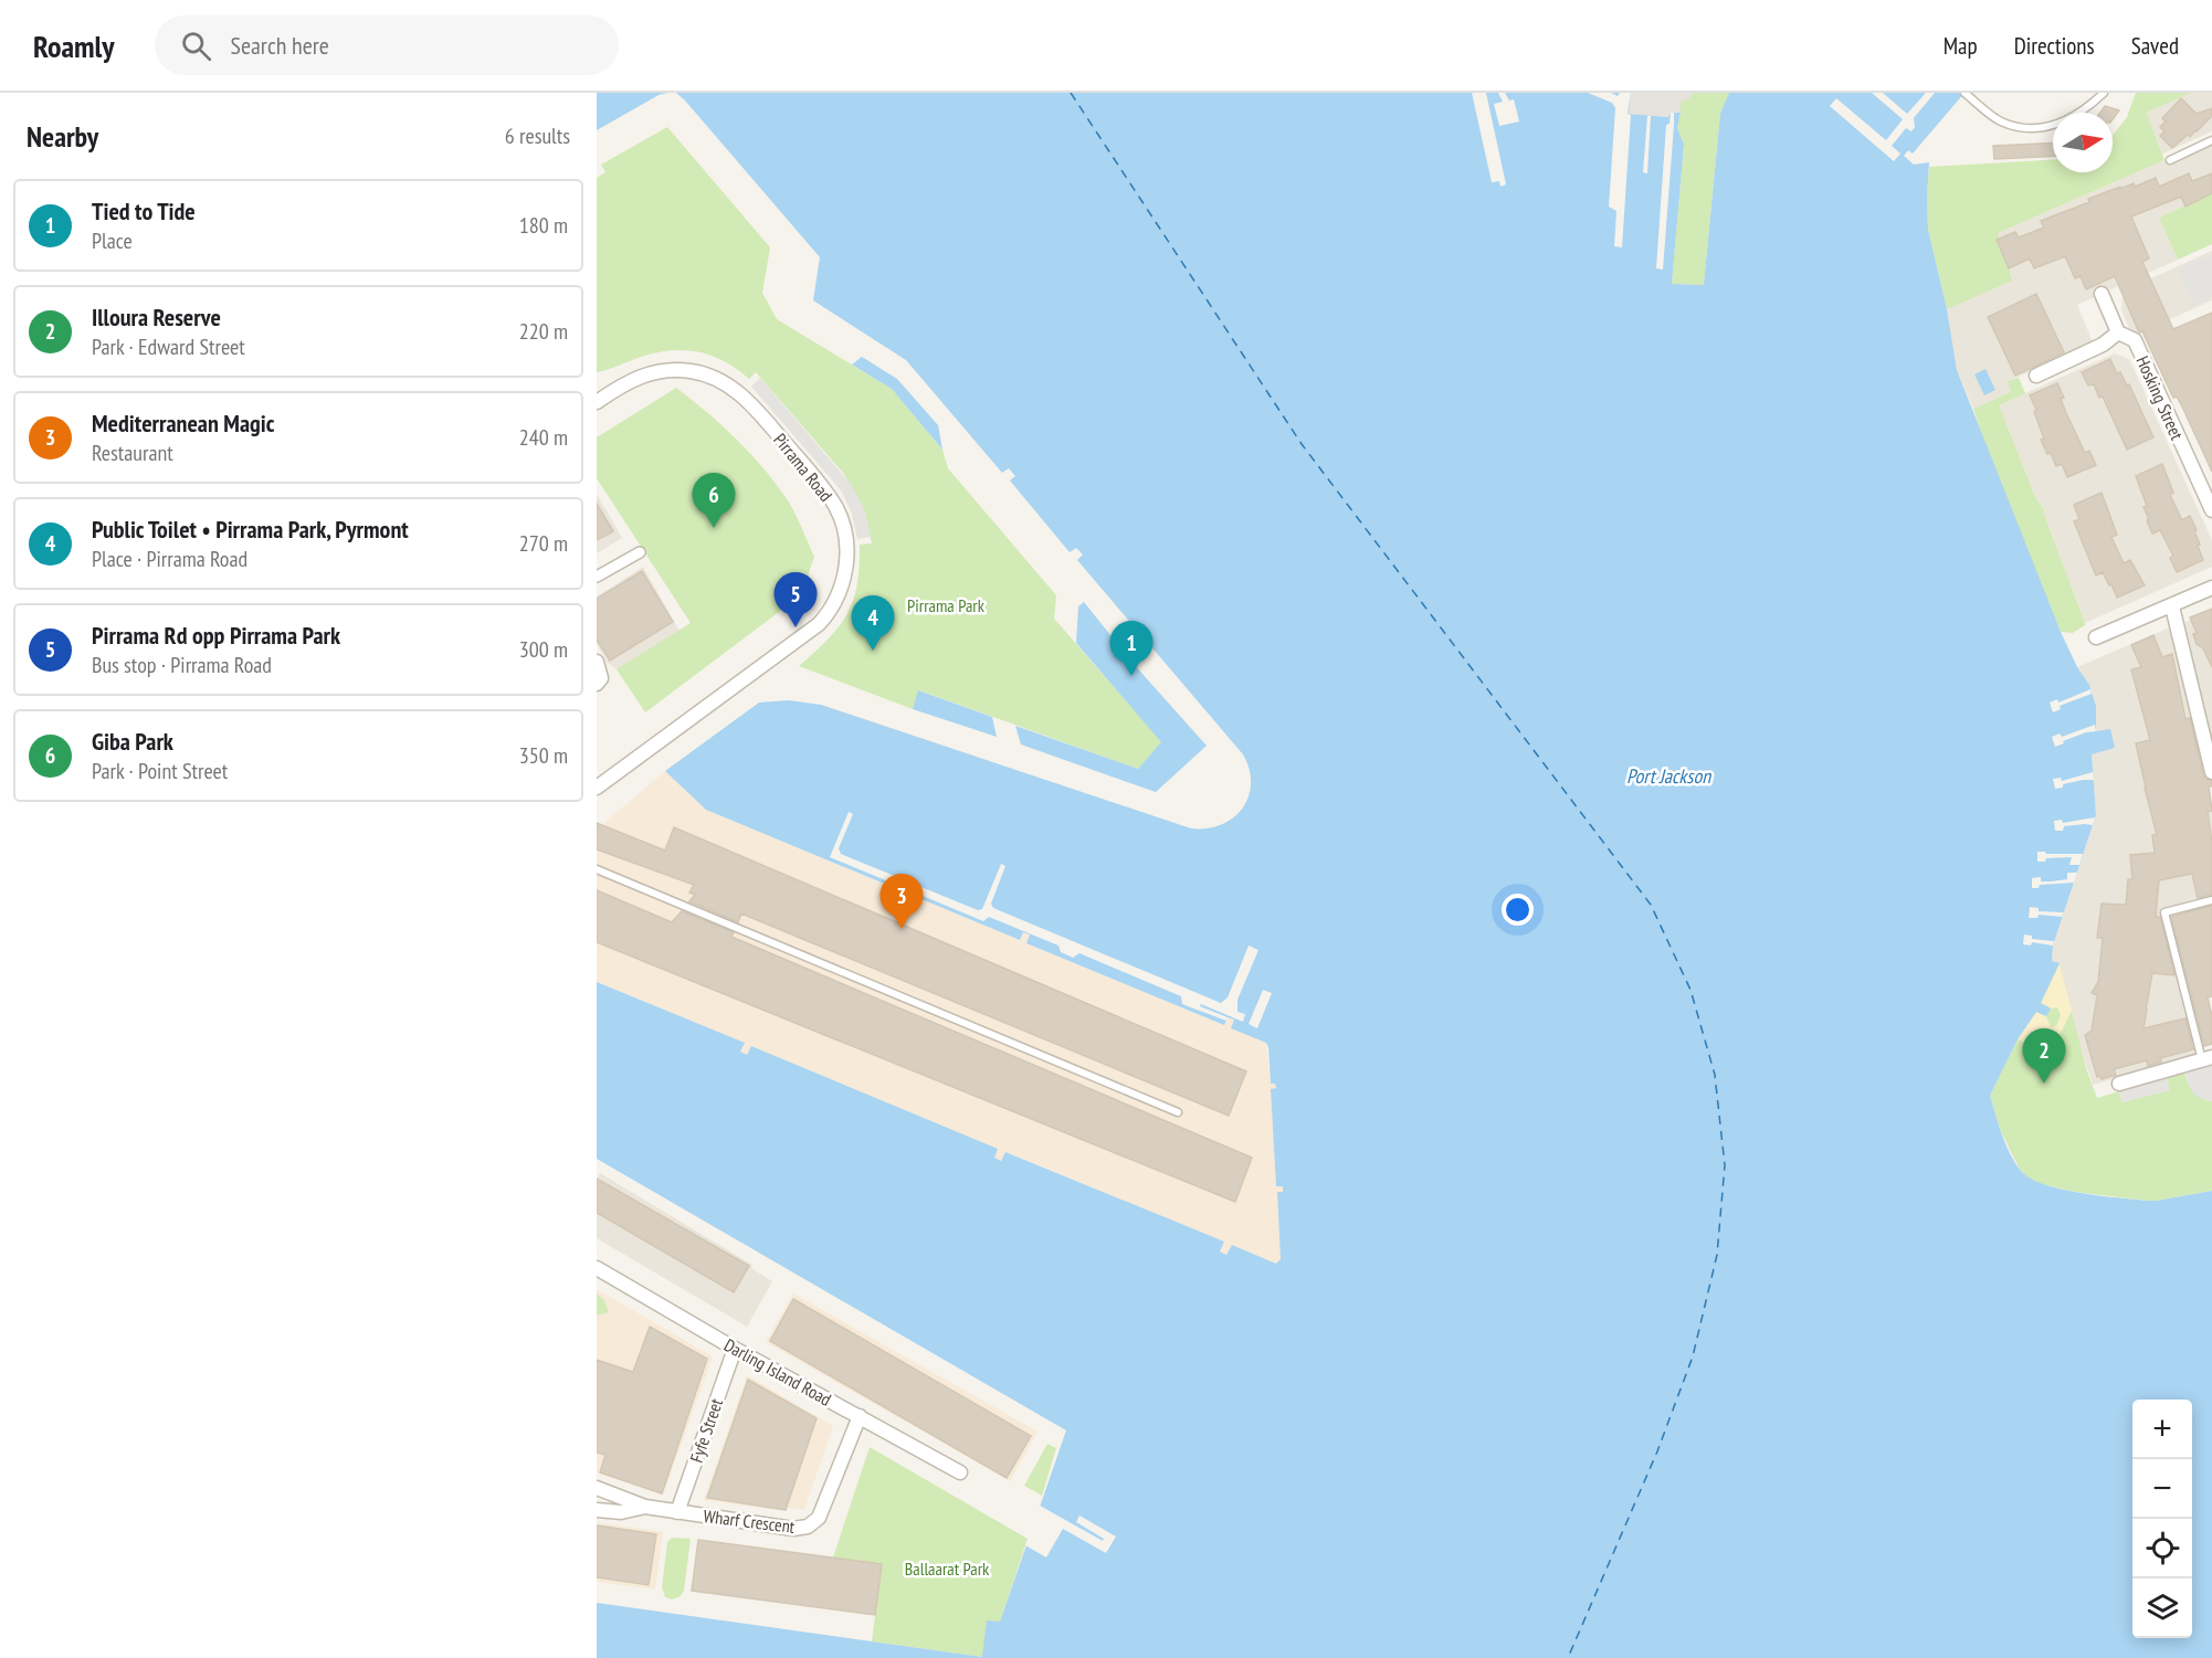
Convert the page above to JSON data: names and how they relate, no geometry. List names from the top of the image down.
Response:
{
  "streets": {
    "street": [
      "Hosking Street",
      "Pirrama Road",
      "Darling Island Road",
      "Fyfe Street",
      "Wharf Crescent"
    ]
  },
  "crossings": [
    ["Darling Island Road", "Fyfe Street"],
    ["Darling Island Road", "Wharf Crescent"],
    ["Fyfe Street", "Wharf Crescent"]
  ],
  "water": ["Port Jackson"],
  "parks": ["Pirrama Park", "Ballaarat Park"],
  "north": "right",
  "page": {
    "header": "Roamly",
    "search": "Search here",
    "nav": ["Map", "Directions", "Saved"],
    "heading": ["Nearby", "6 results"],
    "list": [
      {
        "mark": "1",
        "name": "Tied to Tide",
        "note": "Place",
        "value": "180 m"
      },
      {
        "mark": "2",
        "name": "Illoura Reserve",
        "note": "Park · Edward Street",
        "value": "220 m"
      },
      {
        "mark": "3",
        "name": "Mediterranean Magic",
        "note": "Restaurant",
        "value": "240 m"
      },
      {
        "mark": "4",
        "name": "Public Toilet • Pirrama Park, Pyrmont",
        "note": "Place · Pirrama Road",
        "value": "270 m"
      },
      {
        "mark": "5",
        "name": "Pirrama Rd opp Pirrama Park",
        "note": "Bus stop · Pirrama Road",
        "value": "300 m"
      },
      {
        "mark": "6",
        "name": "Giba Park",
        "note": "Park · Point Street",
        "value": "350 m"
      }
    ],
    "pins": [
      "6",
      "5",
      "4",
      "1",
      "3",
      "2"
    ],
    "map_buttons": ["+", "−"]
  }
}
